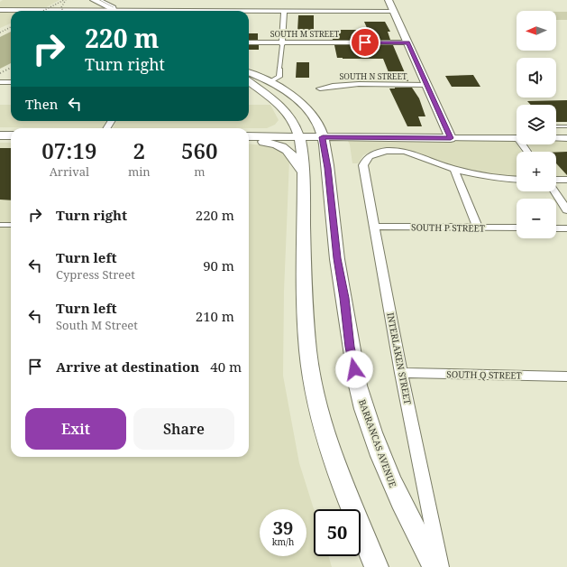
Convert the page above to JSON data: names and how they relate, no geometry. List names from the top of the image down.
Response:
{
  "streets": {
    "main road": ["BARRANCAS AVENUE"],
    "street": [
      "SOUTH M STREET",
      "SOUTH N STREET",
      "SOUTH P STREET",
      "INTERLAKEN STREET",
      "SOUTH Q STREET"
    ]
  },
  "crossings": [
    ["SOUTH P STREET", "INTERLAKEN STREET"],
    ["INTERLAKEN STREET", "SOUTH Q STREET"]
  ],
  "north": "left",
  "page": {
    "map_buttons": ["+", "−"],
    "turn": ["220 m", "Turn right"],
    "then": "Then",
    "eta": [
      "07:19",
      "Arrival",
      "2",
      "min",
      "560",
      "m"
    ],
    "list": [
      {
        "name": "Turn right",
        "value": "220 m"
      },
      {
        "name": "Turn left",
        "note": "Cypress Street",
        "value": "90 m"
      },
      {
        "name": "Turn left",
        "note": "South M Street",
        "value": "210 m"
      },
      {
        "name": "Arrive at destination",
        "value": "40 m"
      }
    ],
    "buttons": ["Exit", "Share"],
    "speed": "39 km/h",
    "limit": "50"
  }
}
